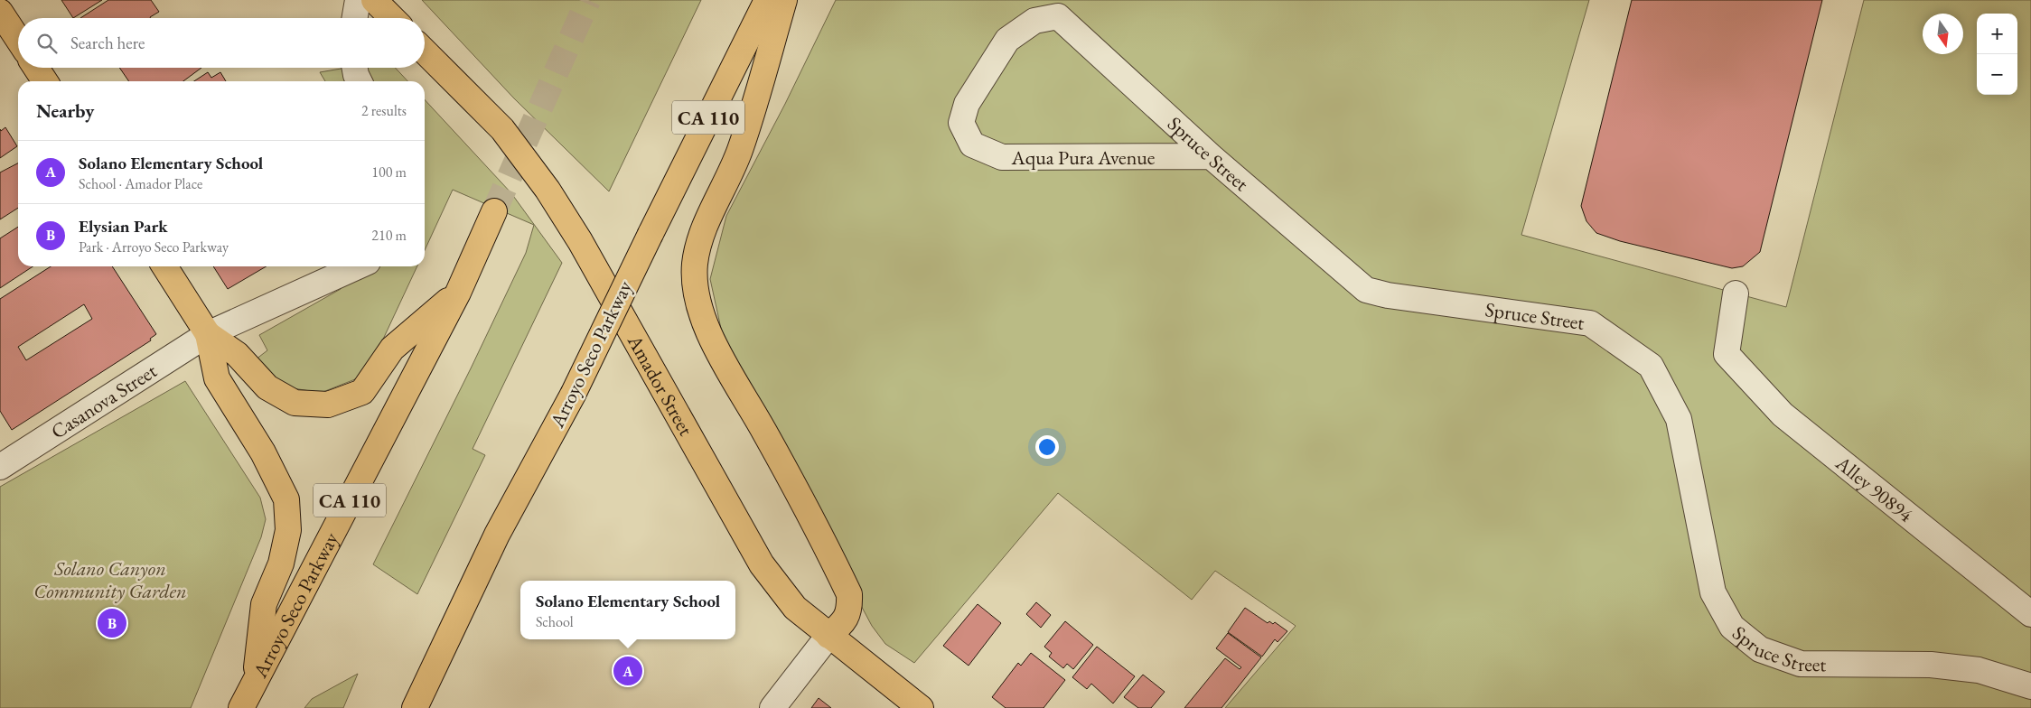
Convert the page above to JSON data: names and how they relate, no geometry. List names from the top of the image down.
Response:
{
  "streets": {
    "main road": ["CA 110", "Arroyo Seco Parkway", "Amador Street"],
    "street": [
      "Spruce Street",
      "Aqua Pura Avenue",
      "Casanova Street",
      "Alley 90894"
    ]
  },
  "crossings": [
    ["Spruce Street", "Aqua Pura Avenue"]
  ],
  "parks": ["Solano Canyon Community Garden"],
  "north": "bottom",
  "page": {
    "map_buttons": ["+", "−"],
    "search": "Search here",
    "heading": ["Nearby", "2 results"],
    "list": [
      {
        "mark": "A",
        "name": "Solano Elementary School",
        "note": "School · Amador Place",
        "value": "100 m"
      },
      {
        "mark": "B",
        "name": "Elysian Park",
        "note": "Park · Arroyo Seco Parkway",
        "value": "210 m"
      }
    ],
    "popup": ["Solano Elementary School", "School"],
    "pins": ["B", "A"]
  }
}
